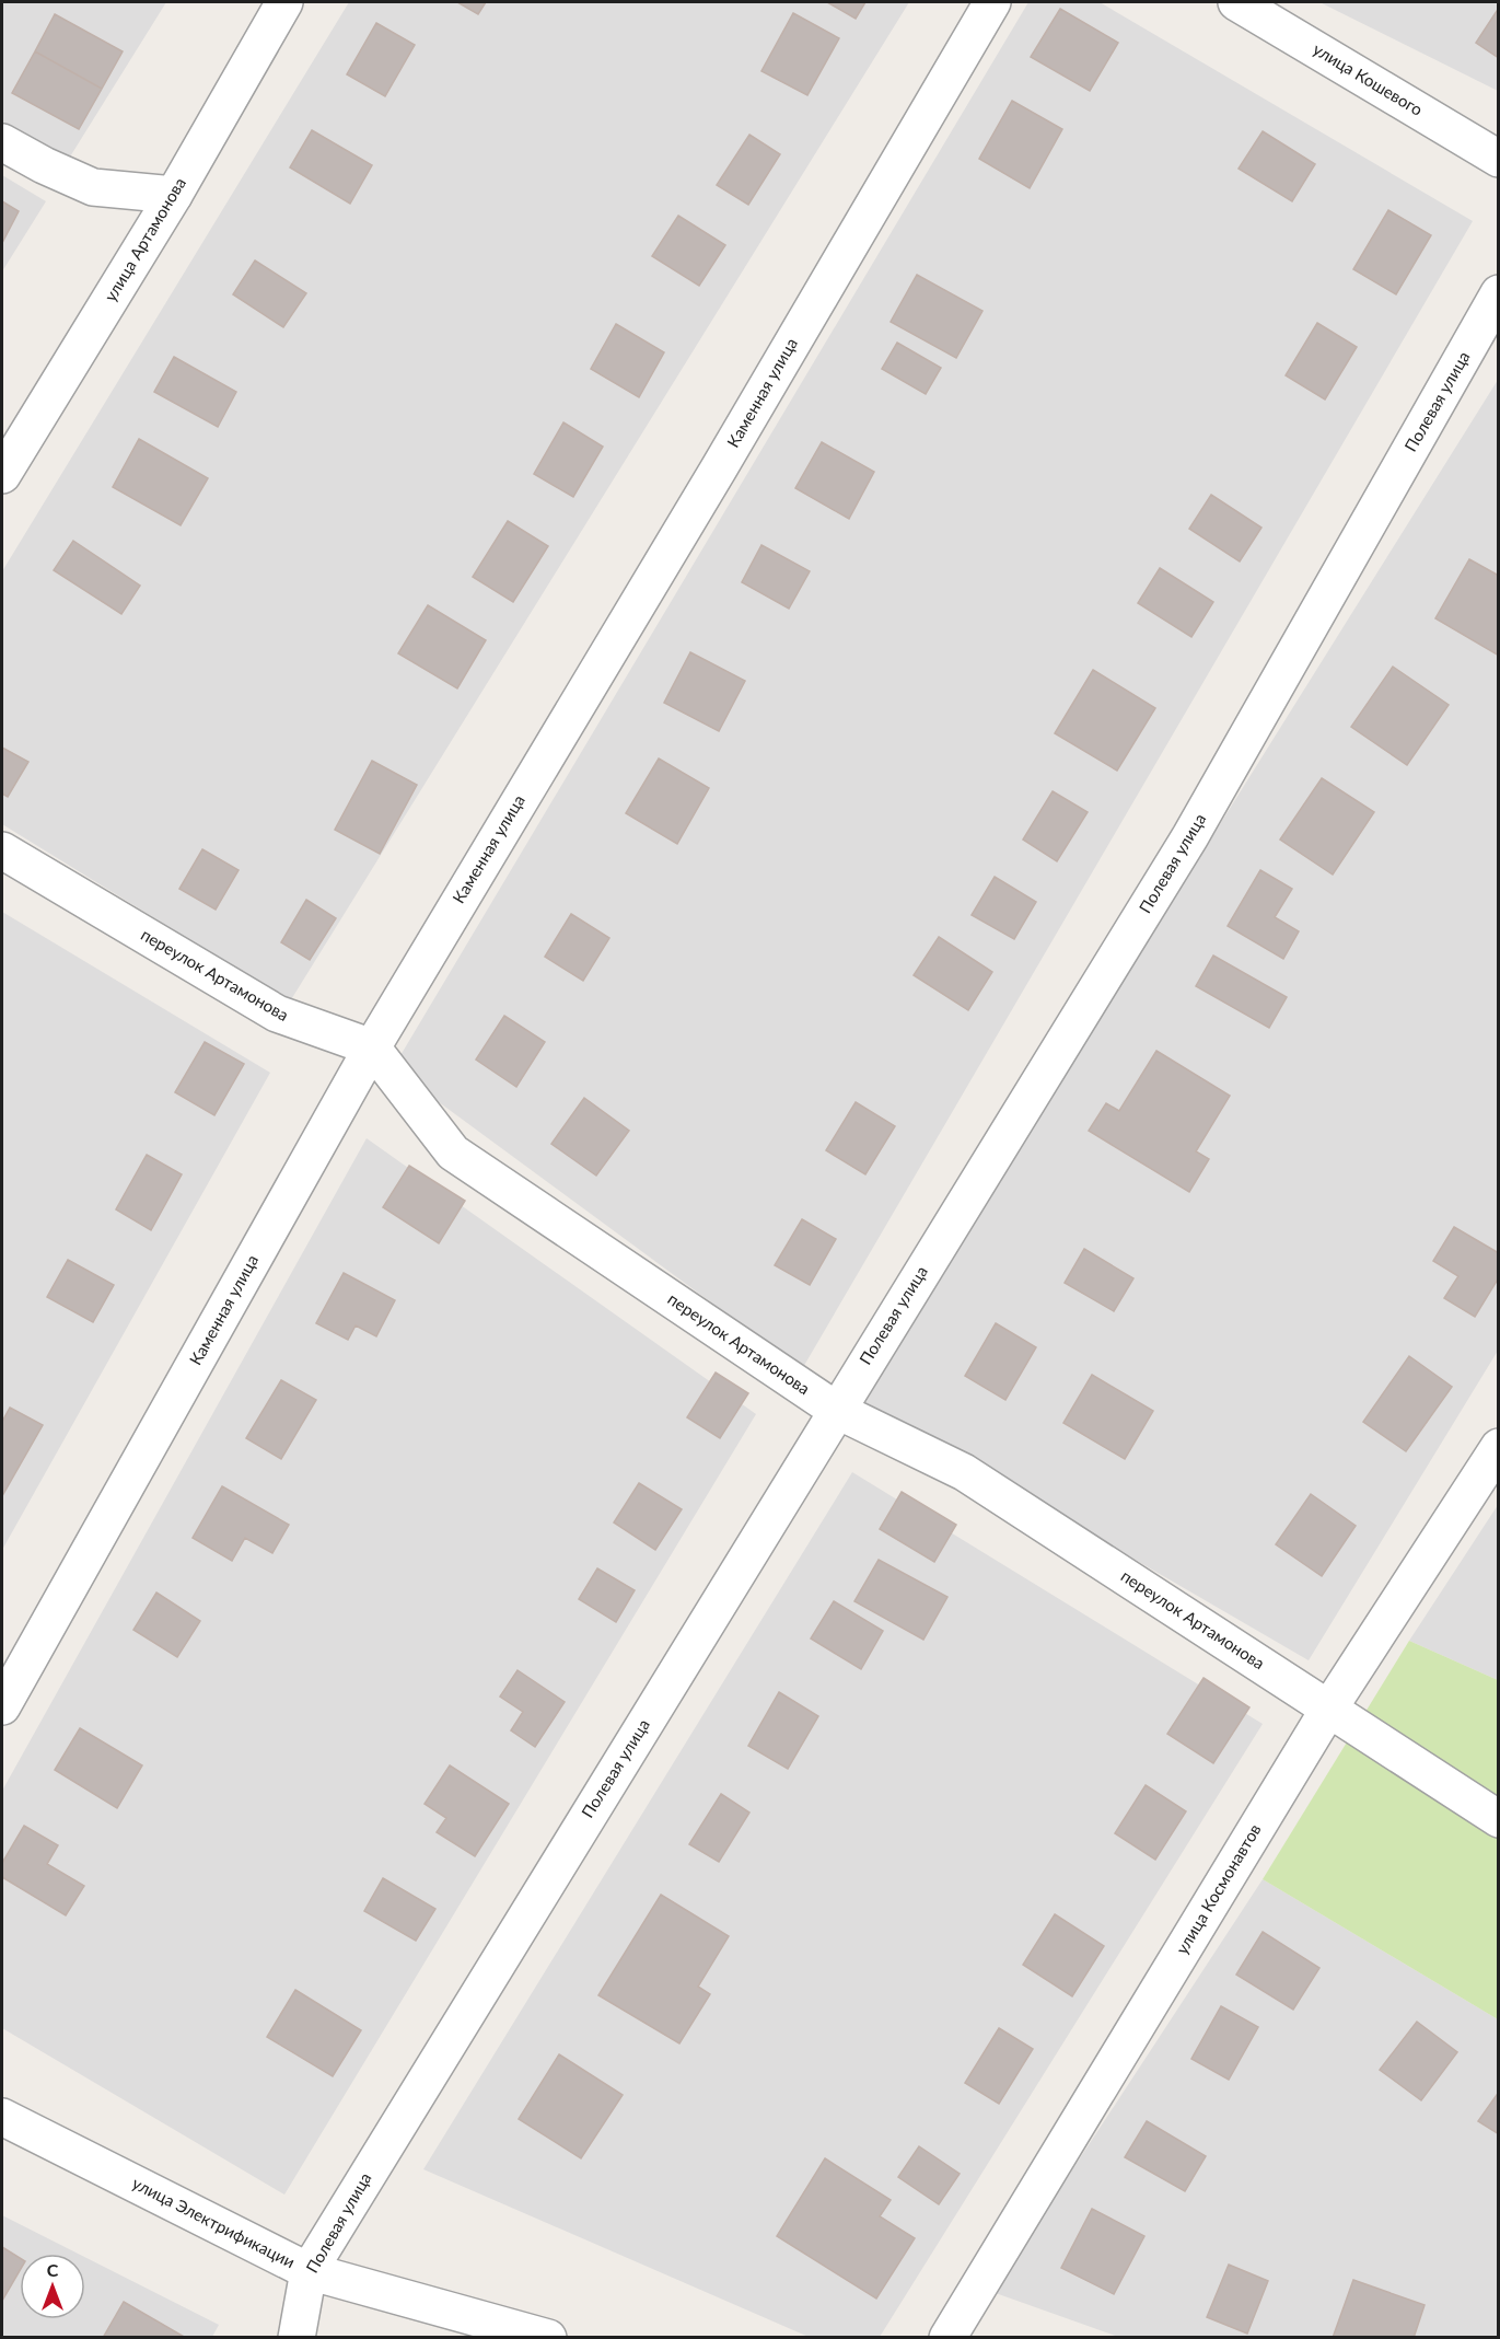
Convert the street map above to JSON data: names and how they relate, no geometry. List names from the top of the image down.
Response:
{
  "streets": {
    "street": [
      "улица Кошевого",
      "улица Артамонова",
      "Каменная улица",
      "Полевая улица",
      "переулок Артамонова",
      "улица Космонавтов",
      "улица Электрификации"
    ]
  },
  "crossings": [
    ["Каменная улица", "переулок Артамонова"],
    ["Полевая улица", "переулок Артамонова"],
    ["Полевая улица", "улица Электрификации"],
    ["переулок Артамонова", "улица Космонавтов"]
  ],
  "north": "top"
}
